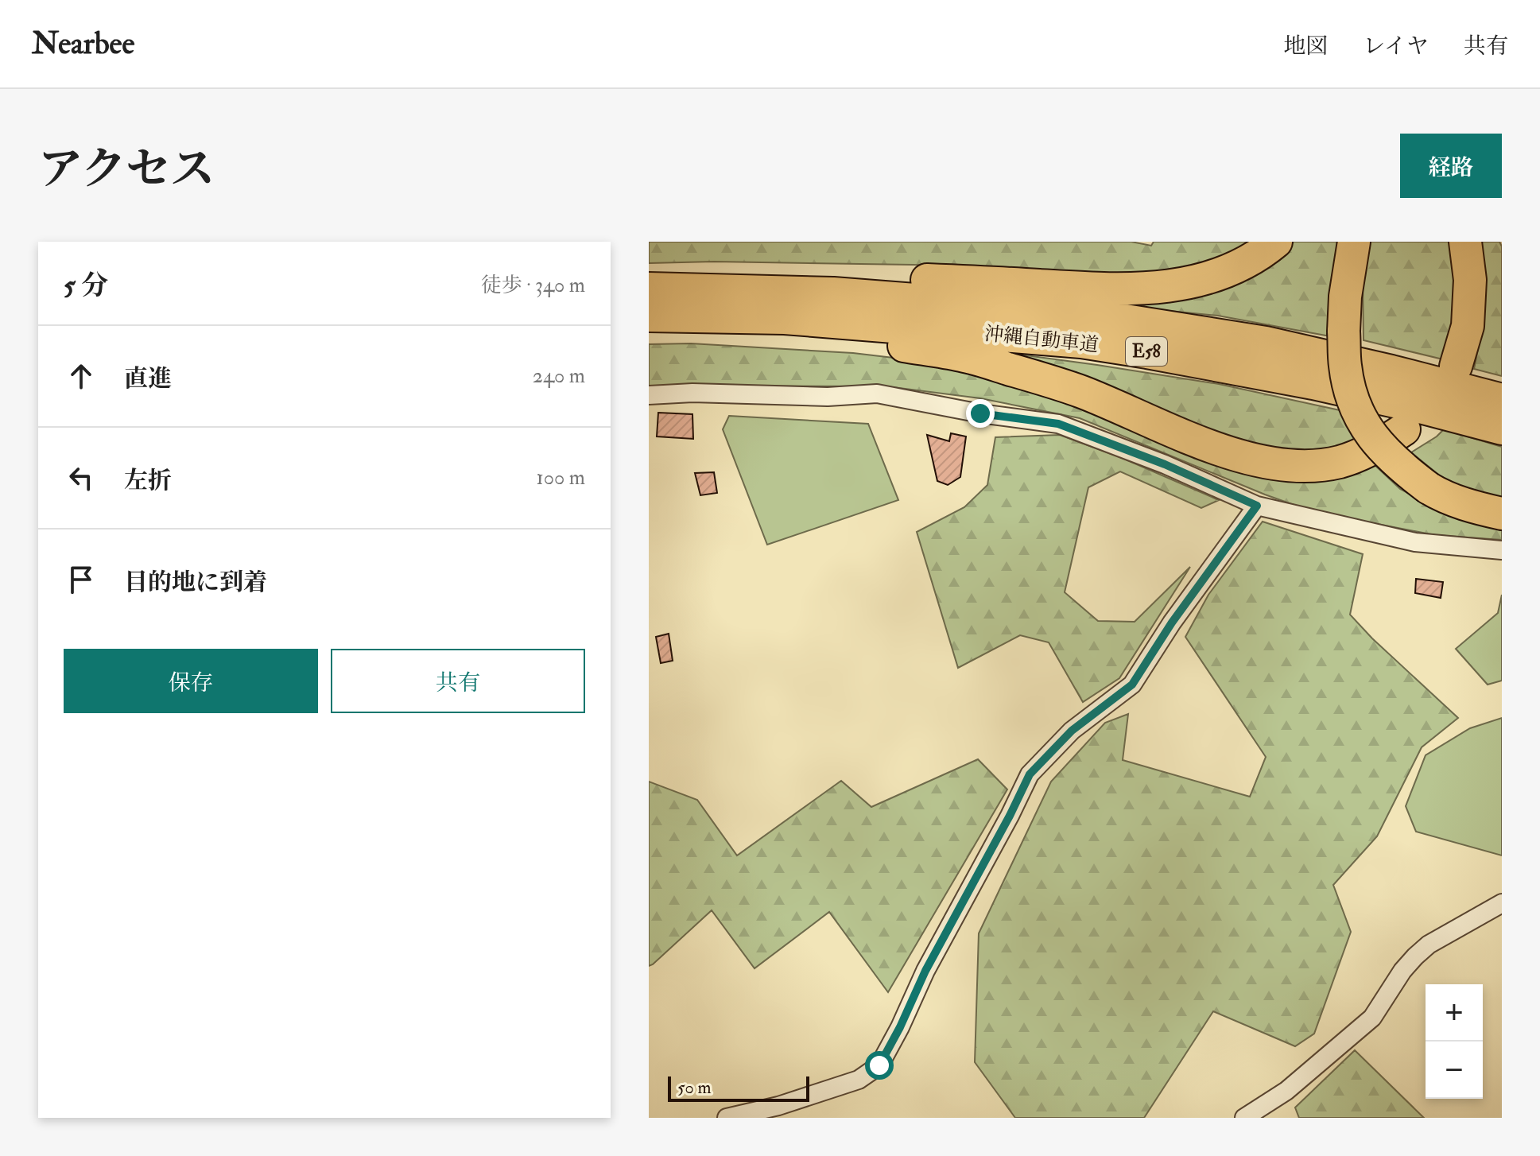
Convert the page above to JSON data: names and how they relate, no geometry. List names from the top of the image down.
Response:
{
  "streets": {
    "highway": ["沖縄自動車道", "E58"]
  },
  "scale_bar": "50 m",
  "page": {
    "header": "Nearbee",
    "nav": ["地図", "レイヤ", "共有"],
    "title": "アクセス",
    "buttons": [
      "経路",
      ["保存", "共有"]
    ],
    "heading": ["5 分", "徒歩 · 340 m"],
    "list": [
      ["直進", "240 m"],
      ["左折", "100 m"],
      "目的地に到着"
    ],
    "map_buttons": ["+", "−"],
    "scale": "50 m"
  }
}
